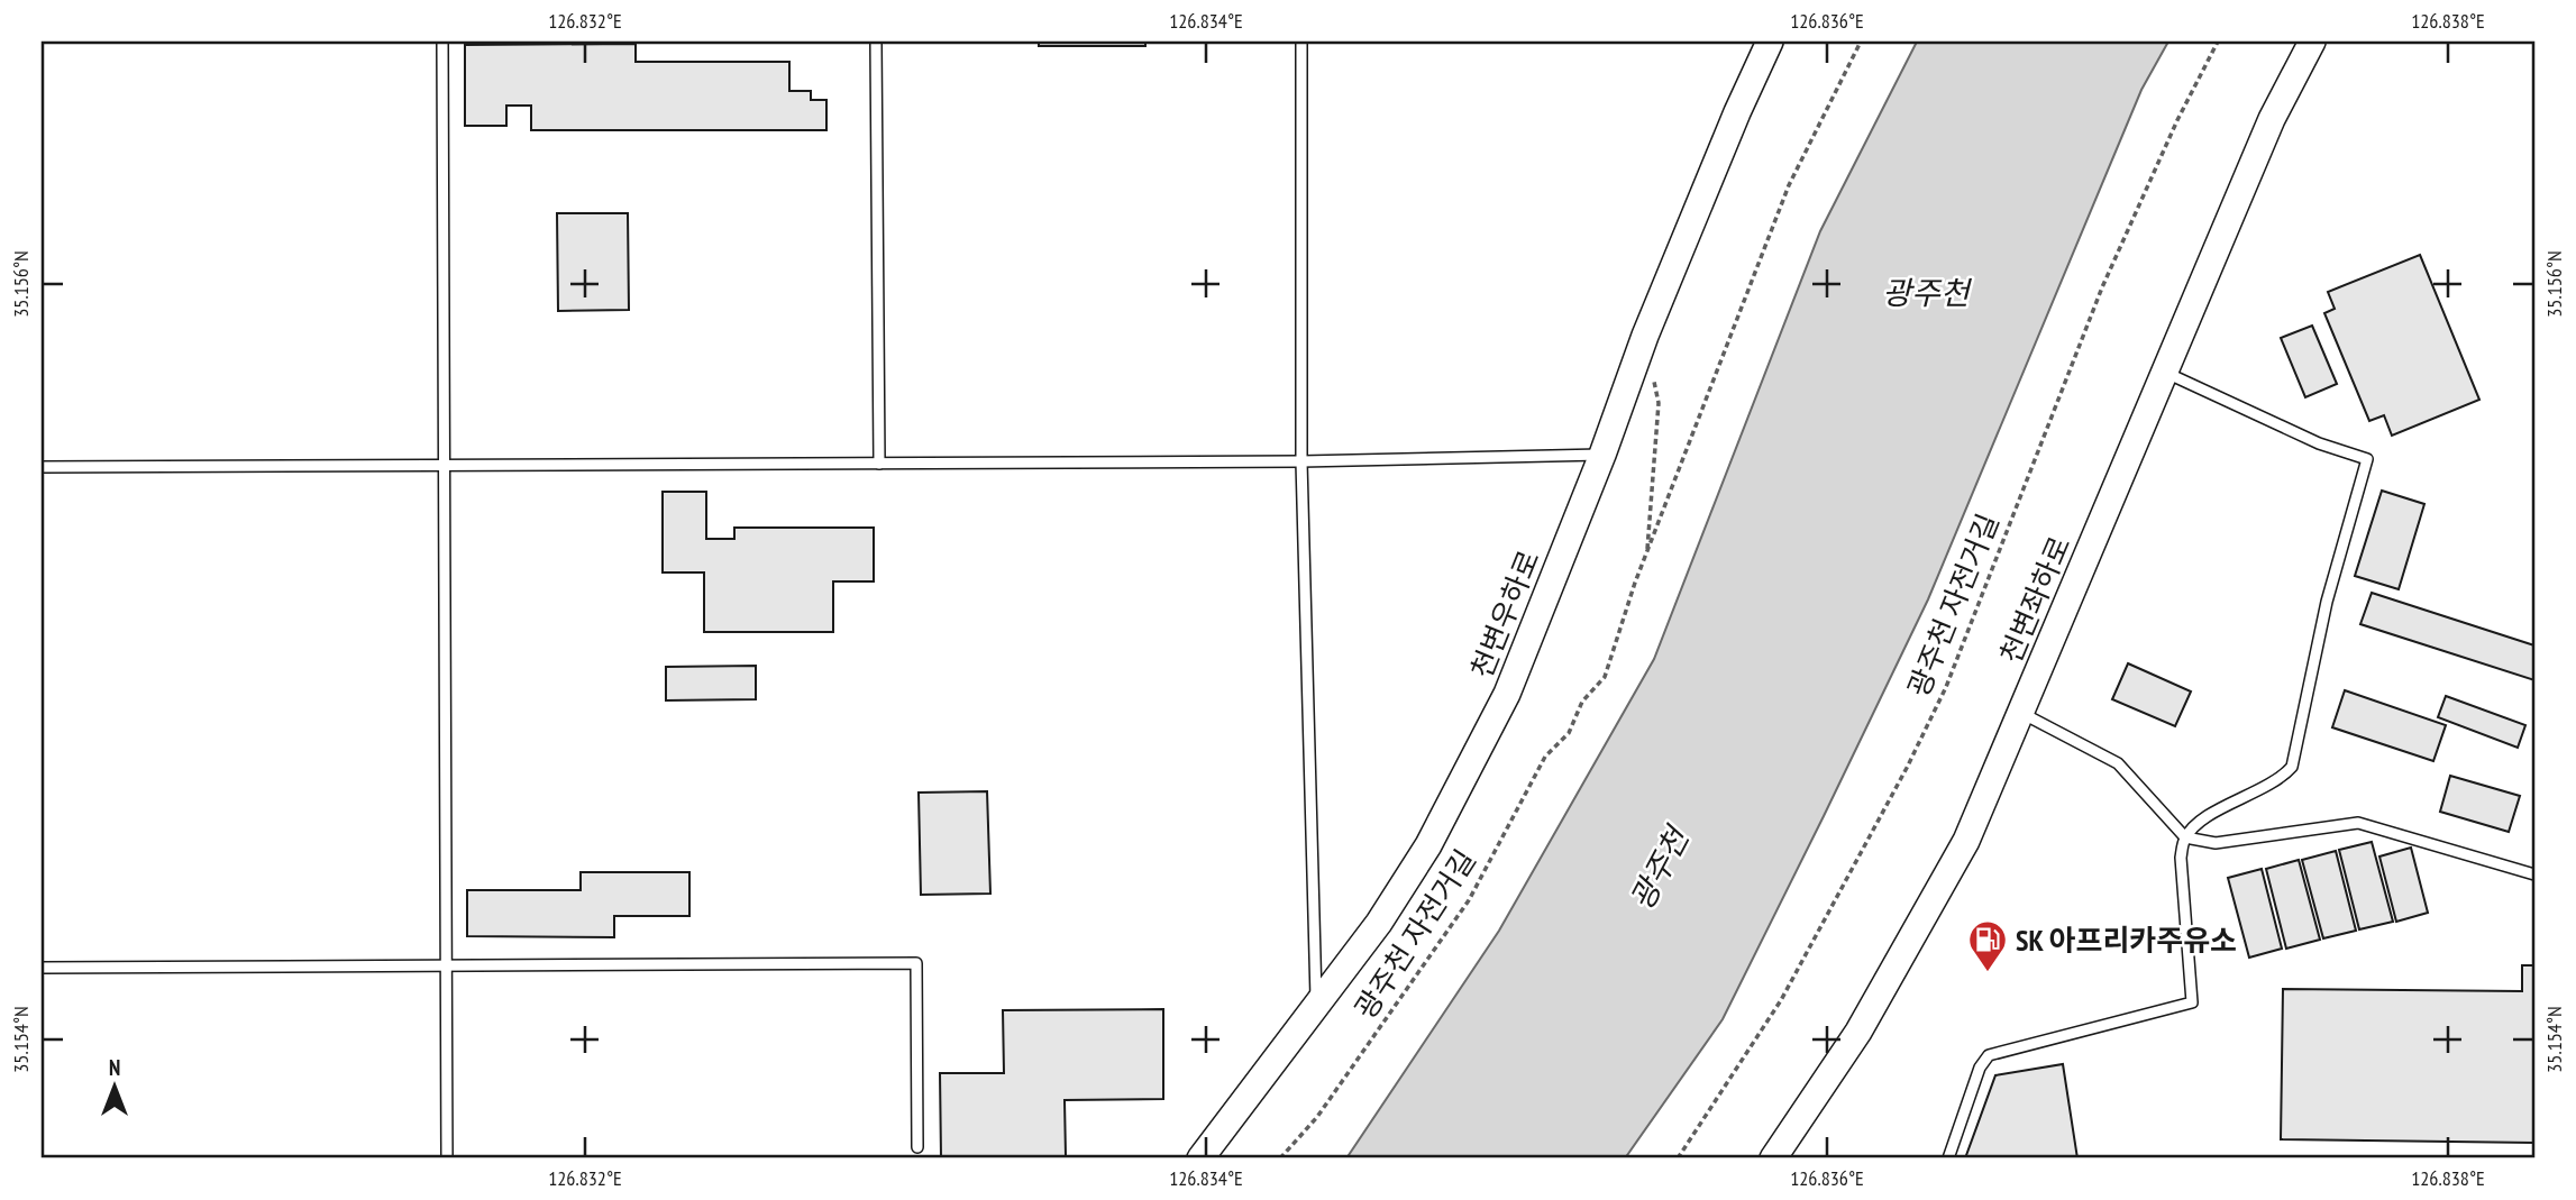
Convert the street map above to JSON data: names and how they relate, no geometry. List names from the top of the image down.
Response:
{
  "streets": {
    "street": ["천변좌하로", "천변우하로"],
    "path": ["광주천 자전거길"]
  },
  "water": ["광주천"],
  "places": {
    "fuel station": ["SK 아프리카주유소"]
  },
  "north": "top",
  "coordinates": [
    "126.832°E",
    "126.834°E",
    "126.836°E",
    "126.838°E",
    "35.156°N",
    "35.154°N"
  ]
}
